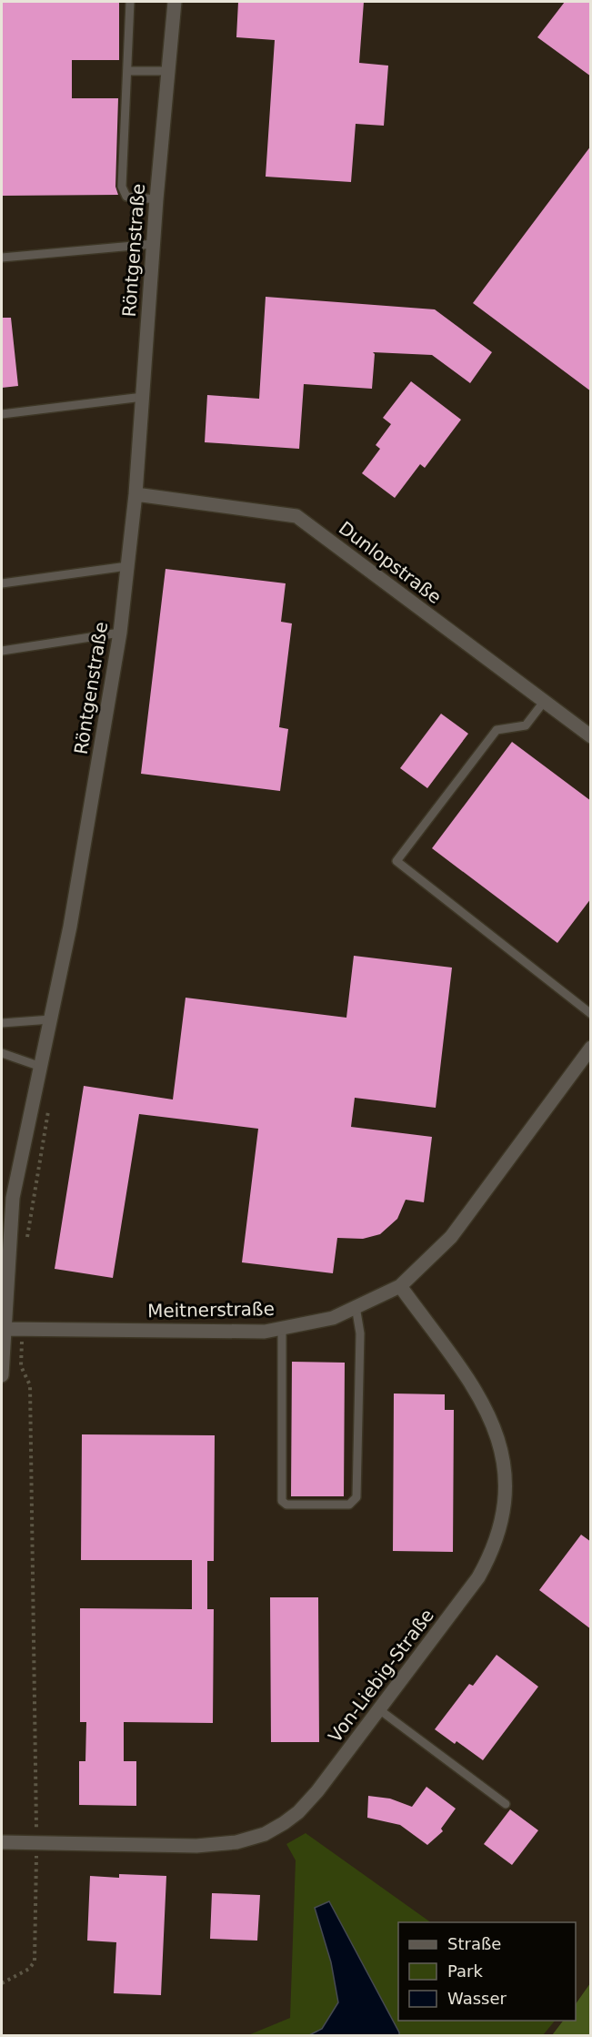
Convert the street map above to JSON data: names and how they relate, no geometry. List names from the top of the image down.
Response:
{
  "streets": {
    "street": [
      "Röntgenstraße",
      "Dunlopstraße",
      "Meitnerstraße",
      "Von-Liebig-Straße"
    ]
  },
  "crossings": [
    ["Röntgenstraße", "Dunlopstraße"],
    ["Röntgenstraße", "Meitnerstraße"],
    ["Meitnerstraße", "Von-Liebig-Straße"]
  ],
  "legend": ["Straße", "Park", "Wasser"]
}
